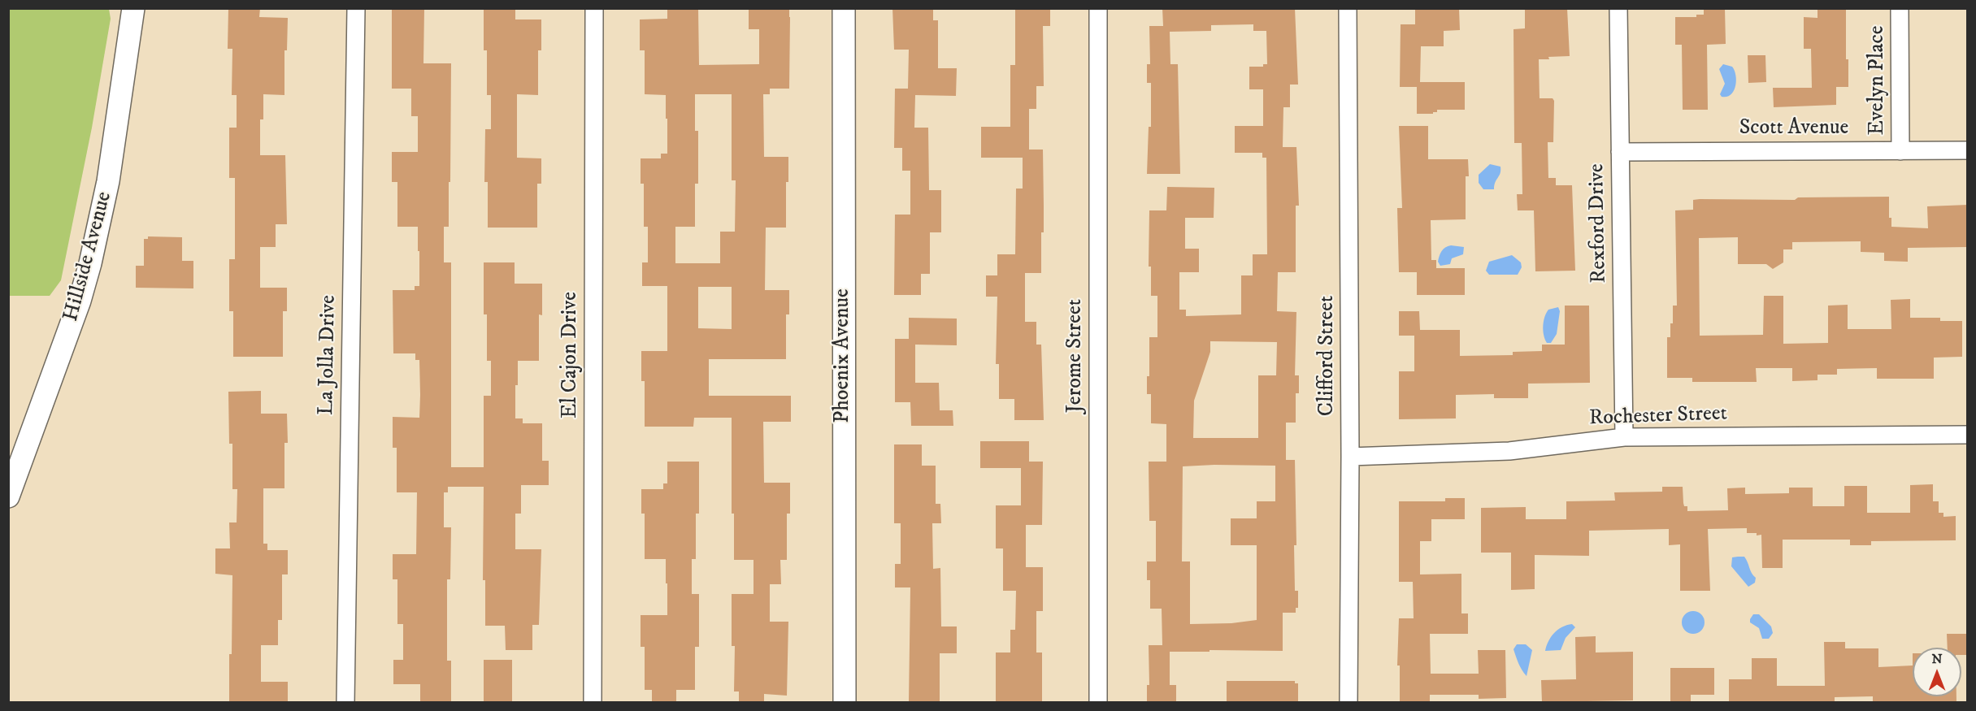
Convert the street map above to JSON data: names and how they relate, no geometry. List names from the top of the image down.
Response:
{
  "streets": {
    "street": [
      "Evelyn Place",
      "Scott Avenue",
      "Rexford Drive",
      "Hillside Avenue",
      "La Jolla Drive",
      "El Cajon Drive",
      "Phoenix Avenue",
      "Jerome Street",
      "Clifford Street",
      "Rochester Street"
    ]
  },
  "crossings": [
    ["Evelyn Place", "Scott Avenue"],
    ["Scott Avenue", "Rexford Drive"],
    ["Rexford Drive", "Rochester Street"],
    ["Clifford Street", "Rochester Street"]
  ],
  "north": "top"
}
